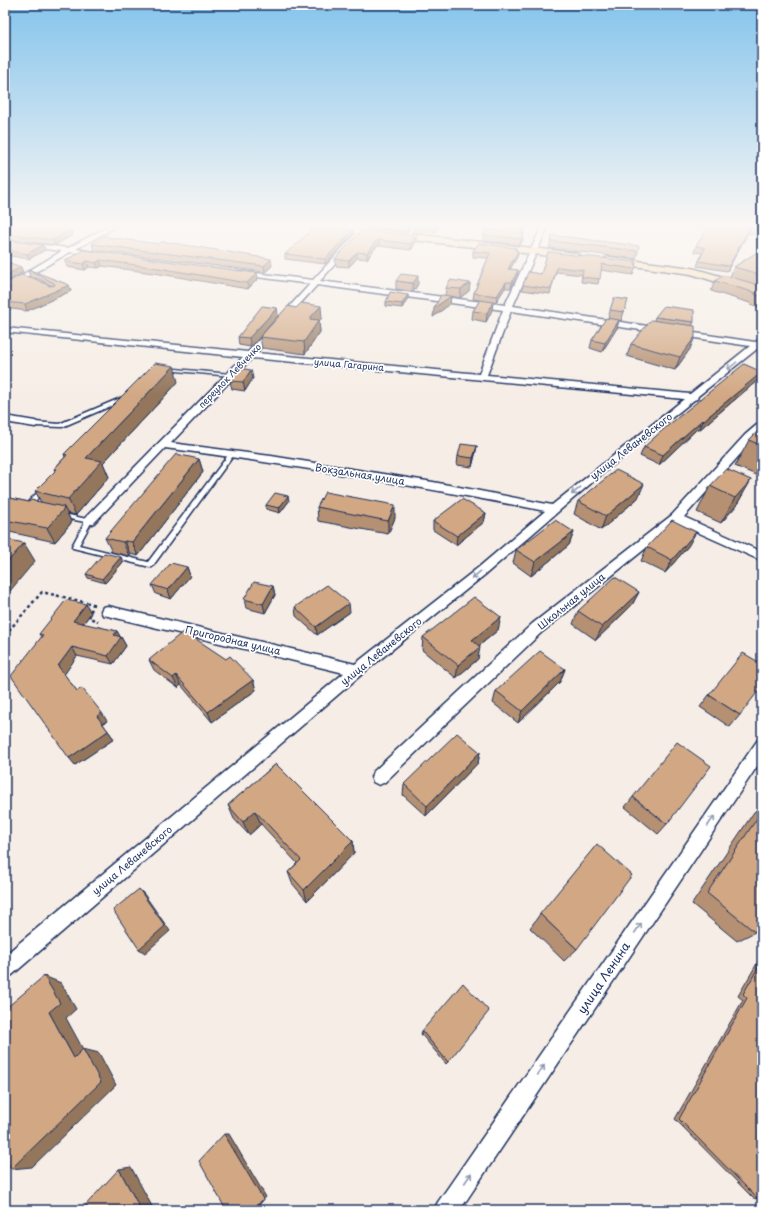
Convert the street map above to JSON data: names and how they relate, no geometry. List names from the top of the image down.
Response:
{
  "streets": {
    "street": [
      "улица Гагарина",
      "переулок Левченко",
      "улица Леваневского",
      "Вокзальная улица",
      "Школьная улица",
      "Пригородная улица",
      "улица Ленина"
    ]
  },
  "crossings": [
    ["улица Гагарина", "переулок Левченко"],
    ["улица Гагарина", "улица Леваневского"],
    ["переулок Левченко", "Вокзальная улица"],
    ["улица Леваневского", "Вокзальная улица"],
    ["улица Леваневского", "Пригородная улица"]
  ],
  "one_way": ["улица Леваневского", "улица Ленина"]
}
